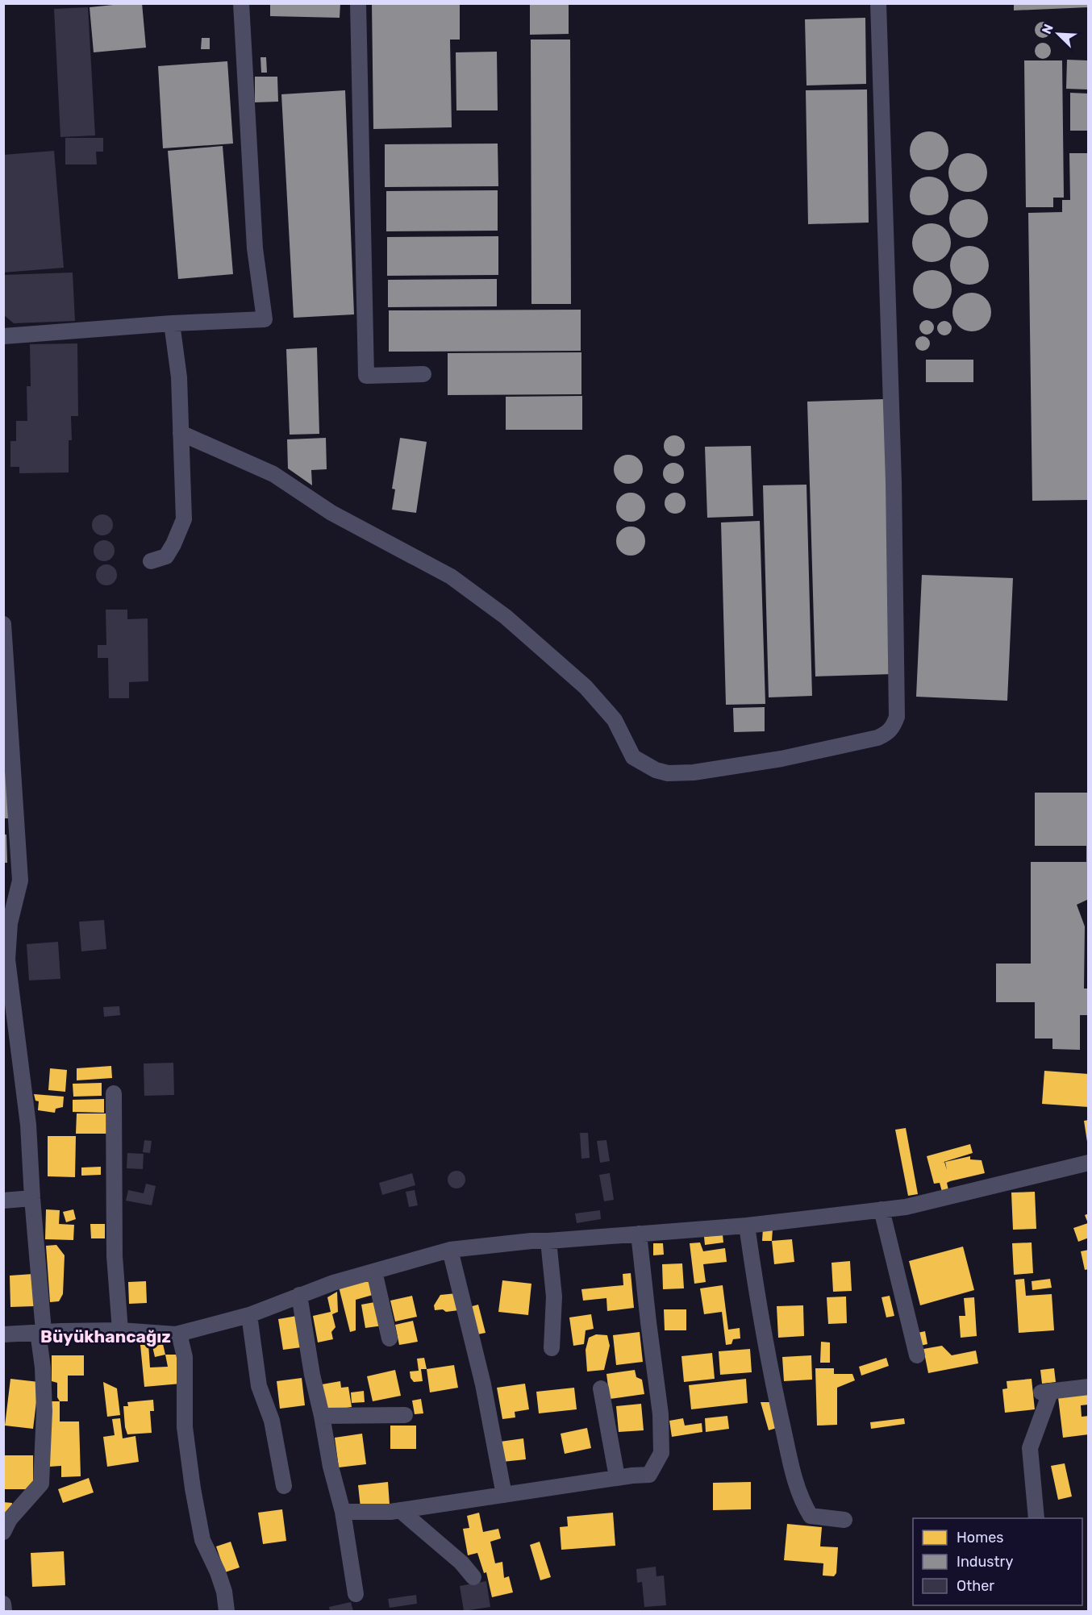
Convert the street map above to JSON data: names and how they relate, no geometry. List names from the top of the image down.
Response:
{
  "districts": ["Büyükhancağız"],
  "legend": ["Homes", "Industry", "Other"],
  "north": "top left"
}
